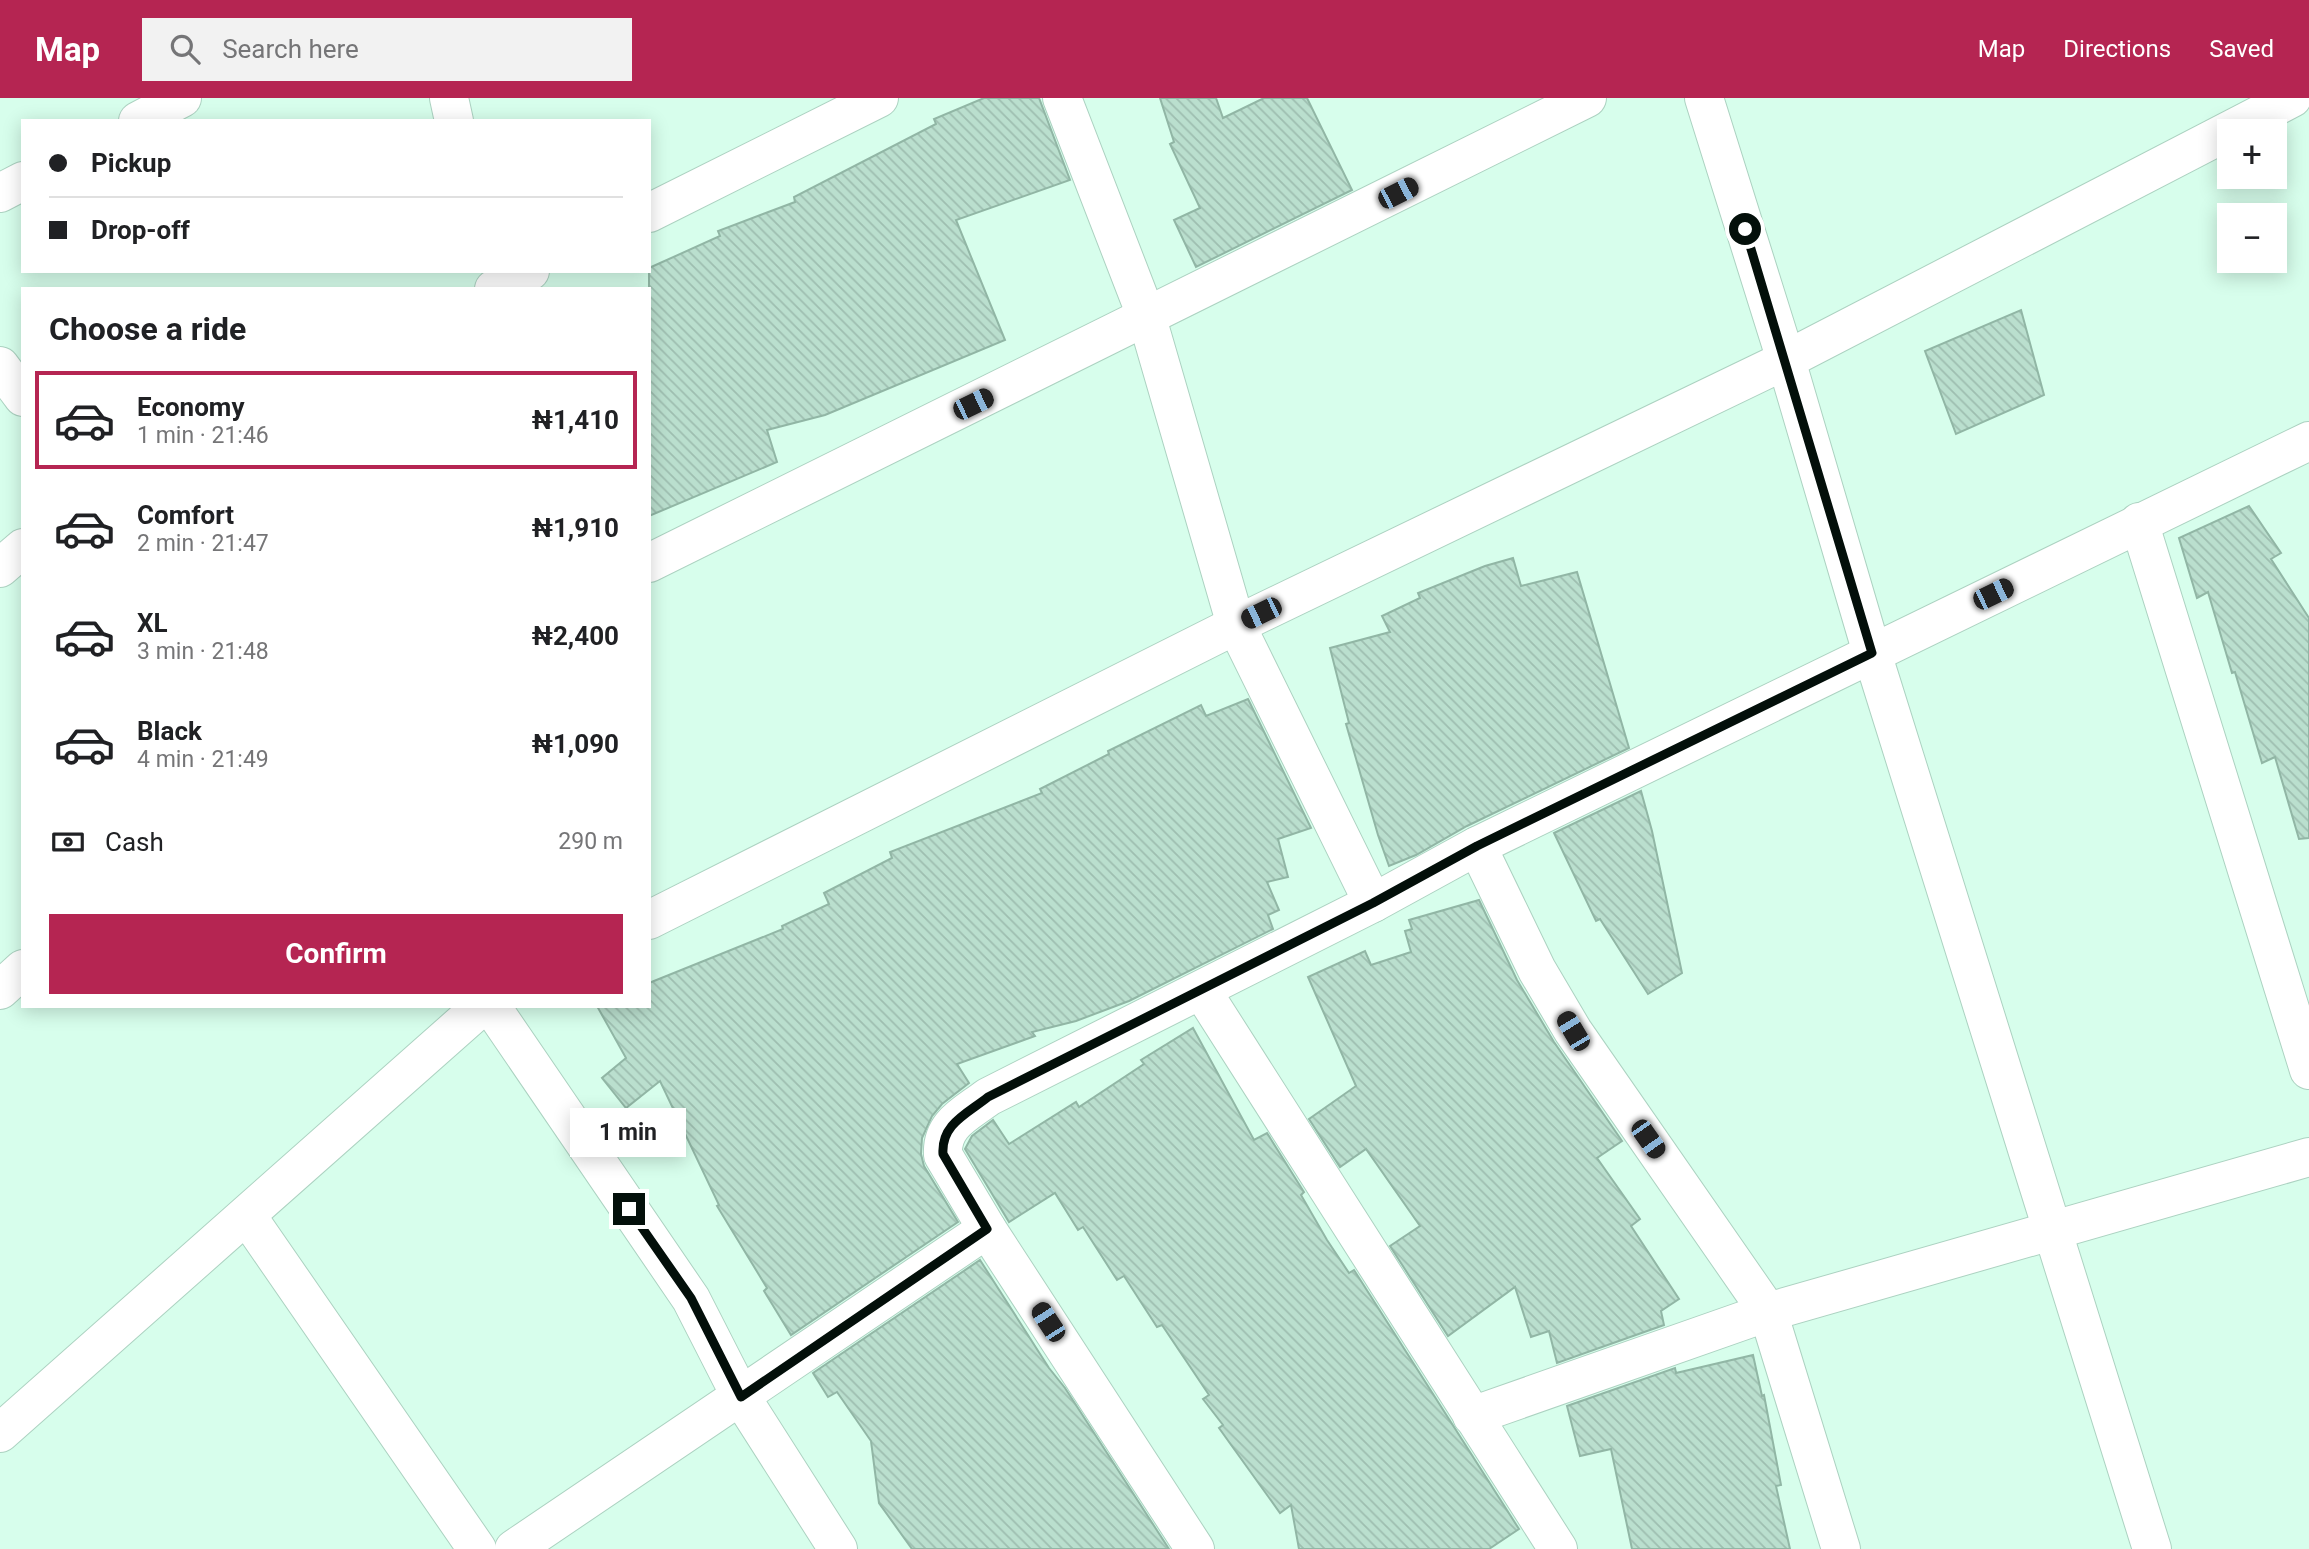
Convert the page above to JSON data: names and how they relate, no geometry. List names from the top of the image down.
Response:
{
  "page": {
    "header": "Map",
    "search": "Search here",
    "nav": ["Map", "Directions", "Saved"],
    "map_buttons": ["+", "−"],
    "banner": ["Pickup", "Drop-off"],
    "heading": "Choose a ride",
    "list": [
      {
        "name": "Economy",
        "note": "1 min · 21:46",
        "value": "₦1,410"
      },
      {
        "name": "Comfort",
        "note": "2 min · 21:47",
        "value": "₦1,910"
      },
      {
        "name": "XL",
        "note": "3 min · 21:48",
        "value": "₦2,400"
      },
      {
        "name": "Black",
        "note": "4 min · 21:49",
        "value": "₦1,090"
      }
    ],
    "pay": ["Cash", "290 m"],
    "buttons": "Confirm",
    "bubble": "1 min"
  }
}
